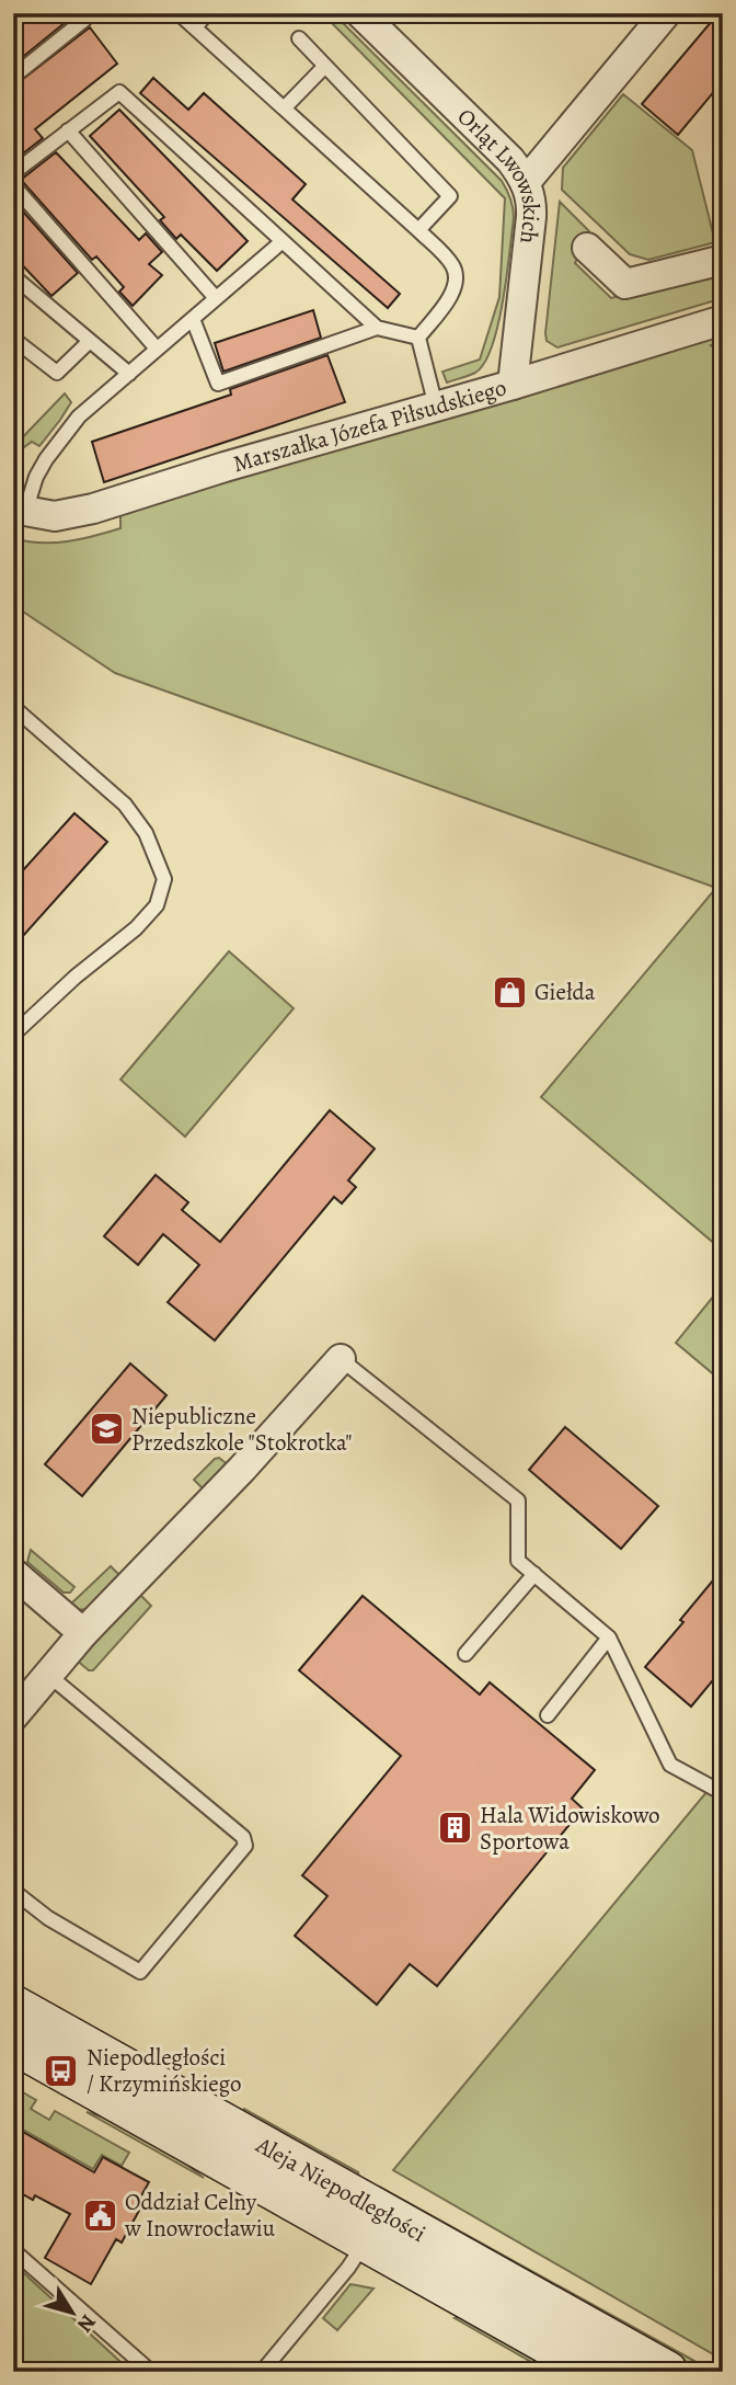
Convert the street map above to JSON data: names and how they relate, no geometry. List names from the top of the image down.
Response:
{
  "streets": {
    "street": ["Orląt Lwowskich", "Marszałka Józefa Piłsudskiego", "Aleja Niepodległości"]
  },
  "crossings": [
    ["Orląt Lwowskich", "Marszałka Józefa Piłsudskiego"]
  ],
  "places": {
    "shop": ["Giełda"],
    "school or university": ["Niepubliczne Przedszkole \"Stokrotka\""],
    "building": ["Hala Widowiskowo Sportowa"],
    "bus stop": ["Niepodległości / Krzymińskiego"],
    "public building": ["Oddział Celny w Inowrocławiu"]
  },
  "north": "bottom right"
}
